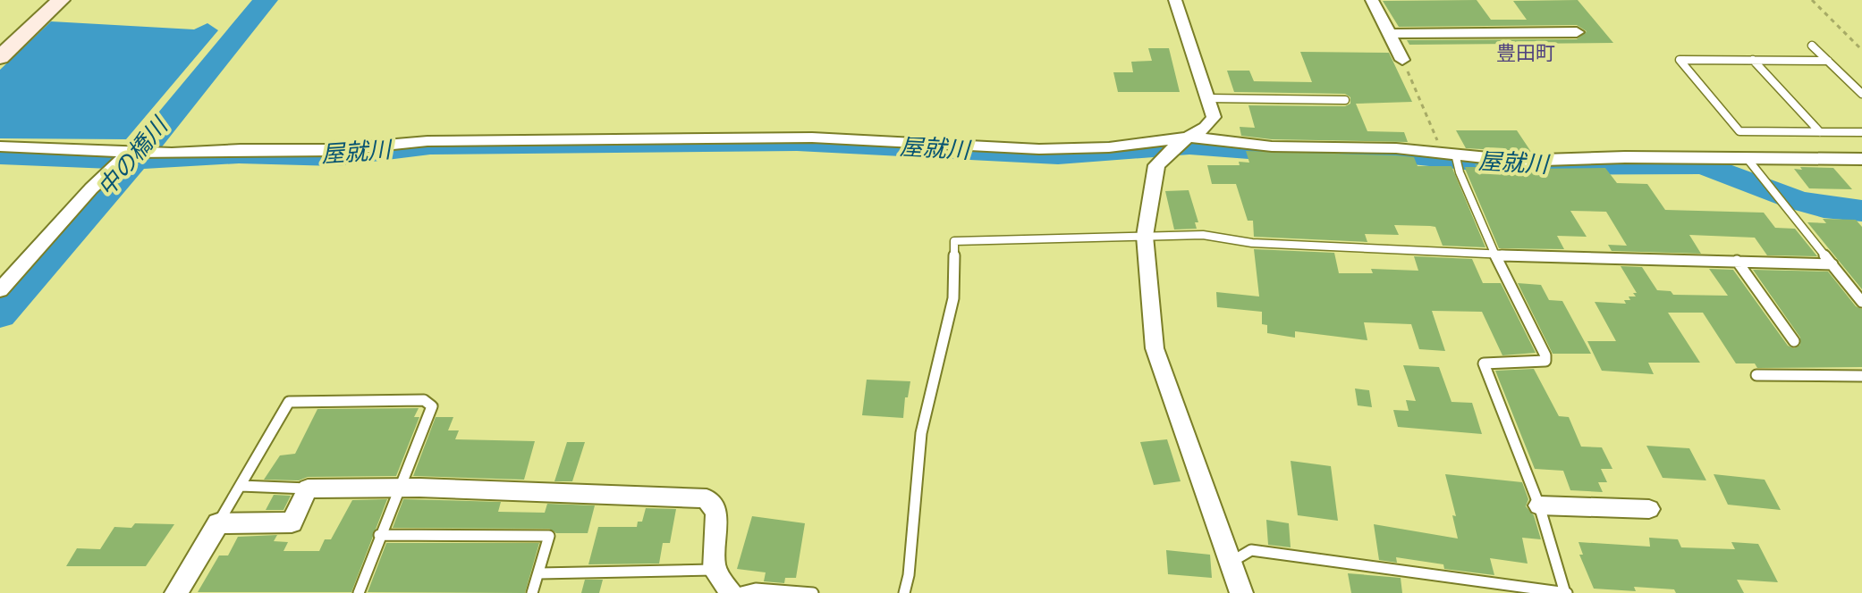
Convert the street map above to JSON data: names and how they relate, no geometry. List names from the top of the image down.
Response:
{
  "districts": ["豊田町"],
  "water": ["屋就川", "中の橋川"]
}
